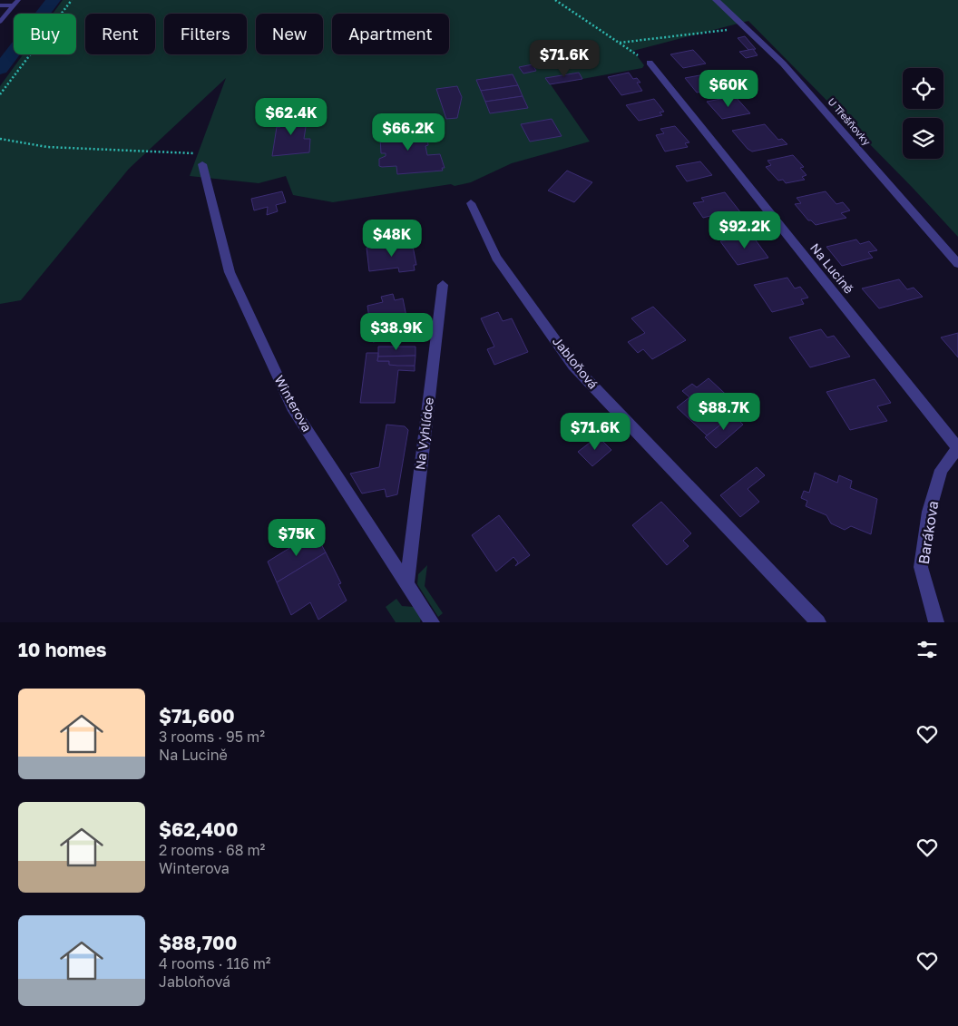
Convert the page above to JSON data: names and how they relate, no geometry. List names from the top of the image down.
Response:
{
  "streets": {
    "street": [
      "U Třešňovky",
      "Na Lucině",
      "Jabloňová",
      "Winterova",
      "Na Vyhlídce",
      "Barákova"
    ]
  },
  "crossings": [
    ["Na Lucině", "Barákova"],
    ["Winterova", "Na Vyhlídce"]
  ],
  "page": {
    "chip": [
      "Buy",
      "Rent",
      "Filters",
      "New",
      "Apartment"
    ],
    "price": [
      "$71.6K",
      "$60K",
      "$62.4K",
      "$66.2K",
      "$92.2K",
      "$48K",
      "$38.9K",
      "$88.7K",
      "$71.6K",
      "$75K"
    ],
    "heading": "10 homes",
    "list": [
      {
        "name": "$71,600",
        "note": "3 rooms · 95 m² · Na Lucině"
      },
      {
        "name": "$62,400",
        "note": "2 rooms · 68 m² · Winterova"
      },
      {
        "name": "$88,700",
        "note": "4 rooms · 116 m² · Jabloňová"
      }
    ]
  }
}
